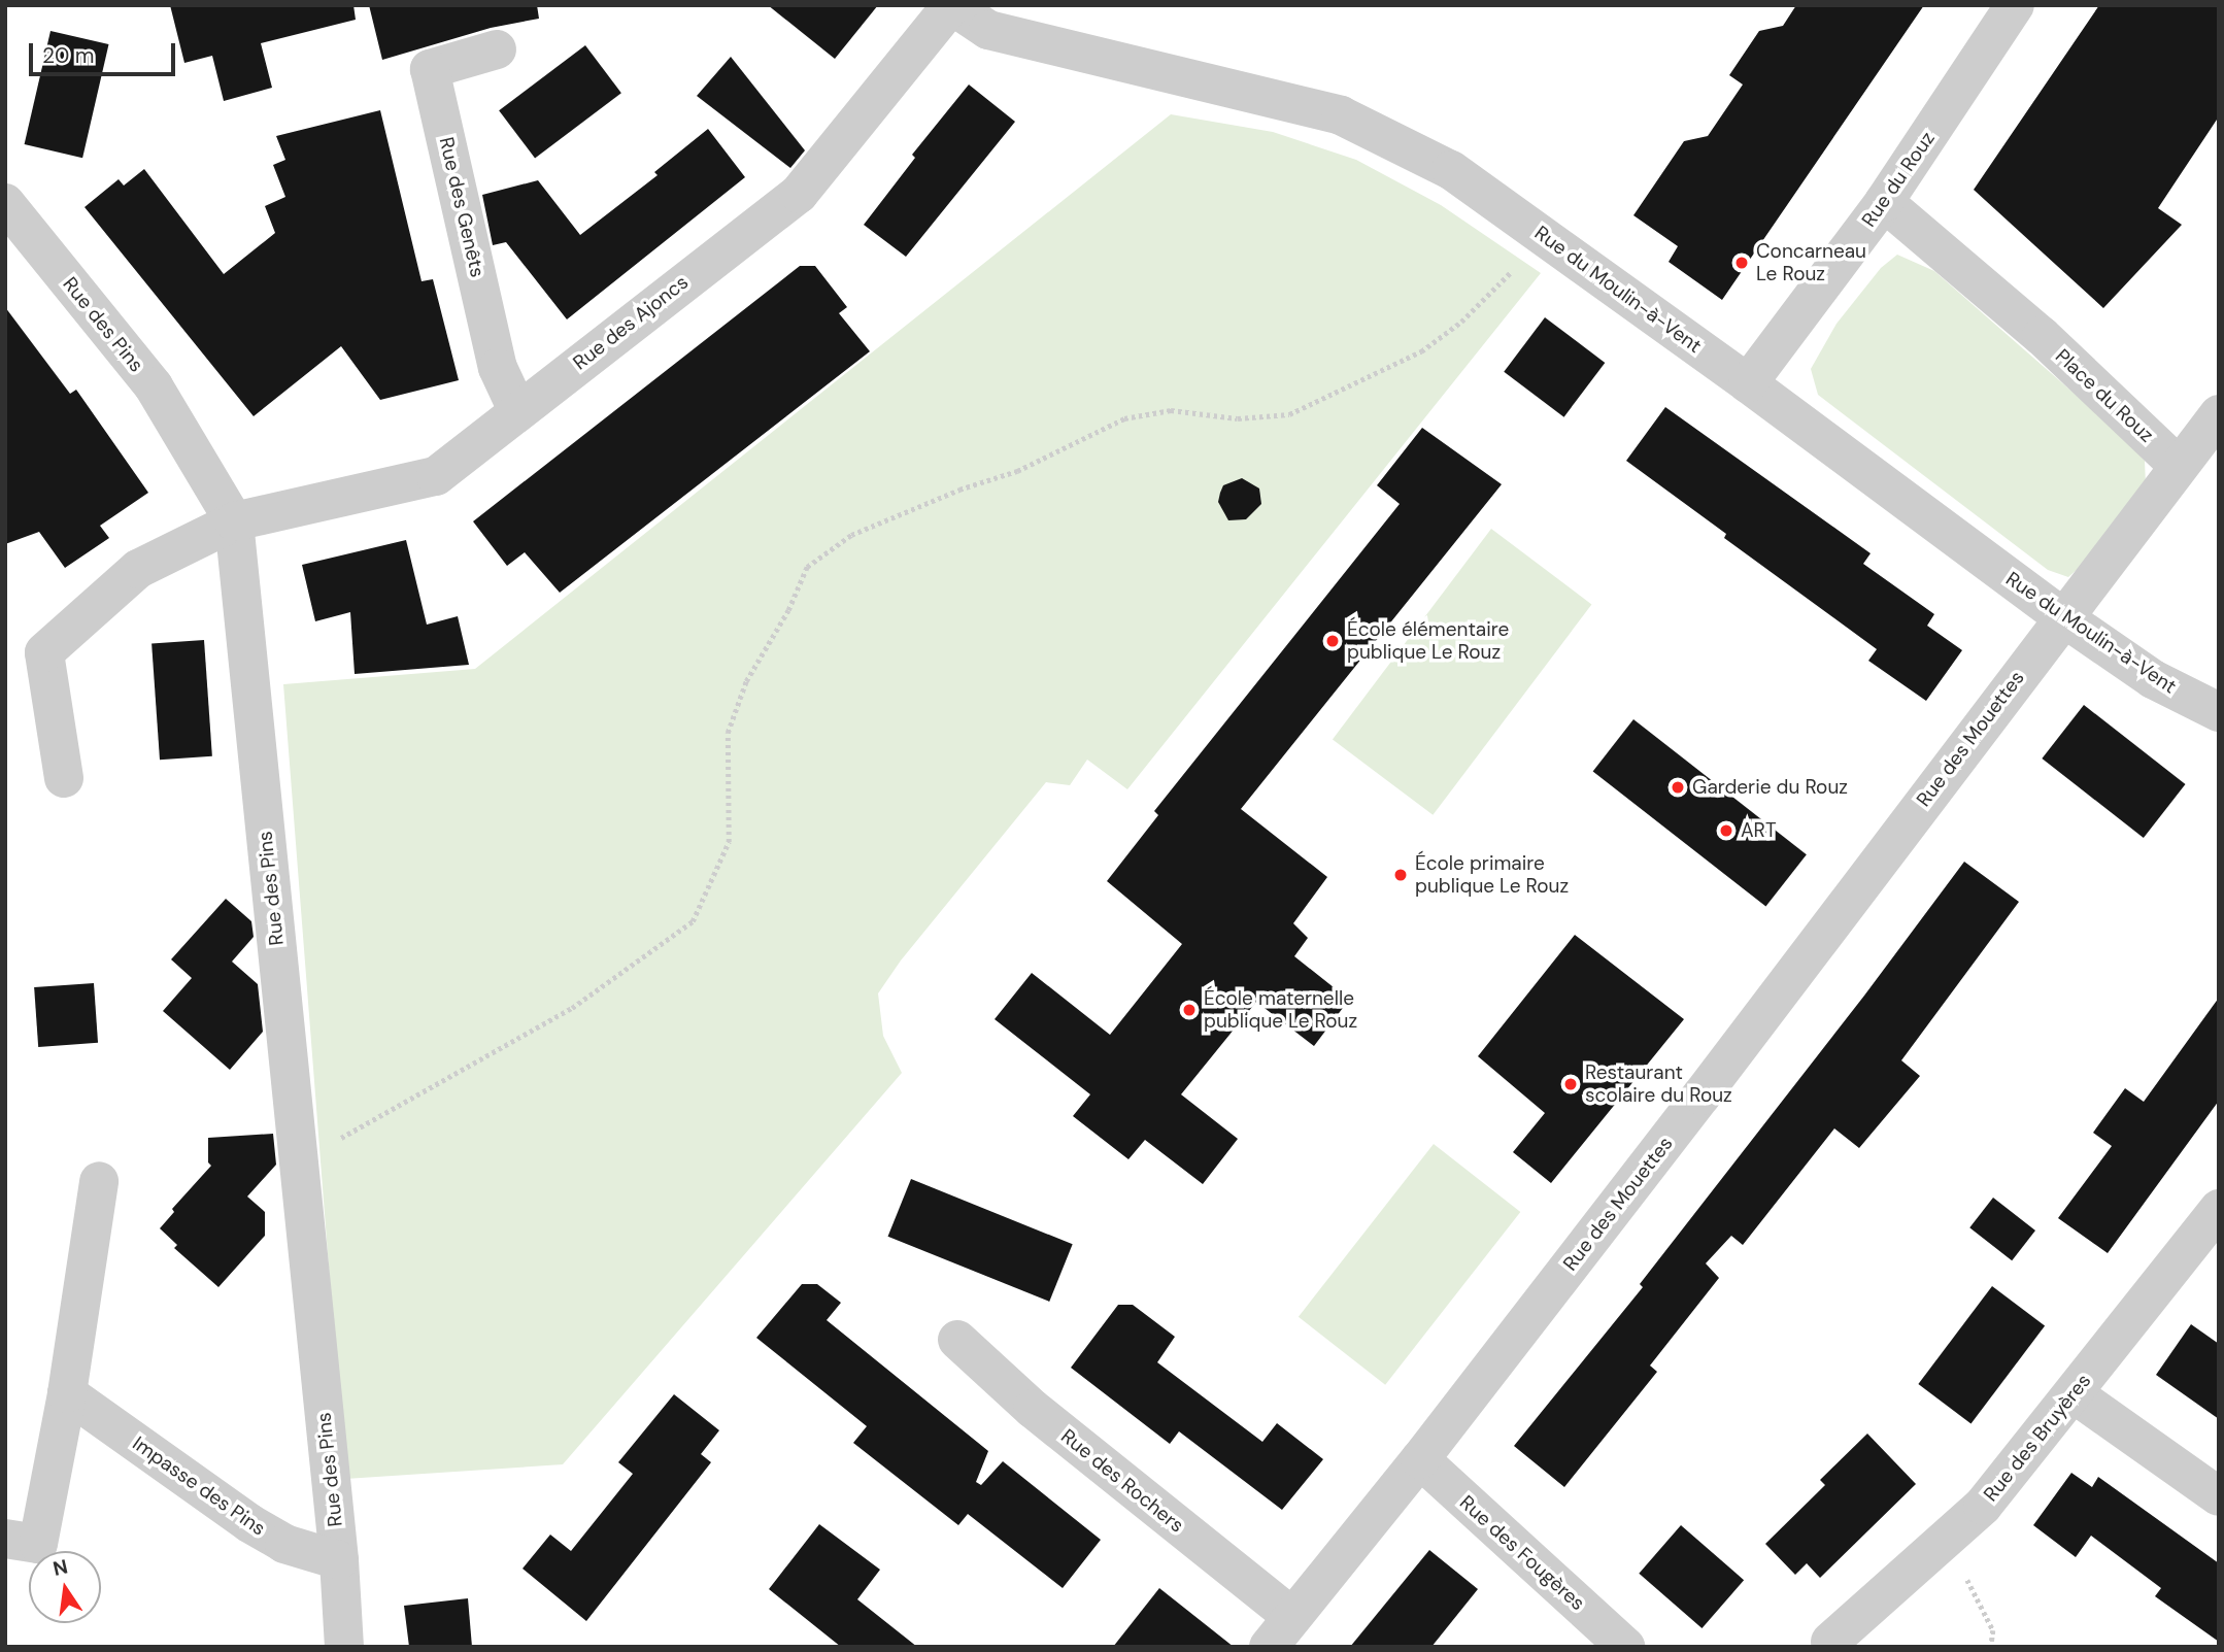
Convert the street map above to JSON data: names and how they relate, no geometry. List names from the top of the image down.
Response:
{
  "streets": {
    "street": [
      "Rue du Rouz",
      "Rue des Genêts",
      "Rue du Moulin-à-Vent",
      "Rue des Ajoncs",
      "Rue des Pins",
      "Place du Rouz",
      "Rue des Mouettes",
      "Rue des Bruyères",
      "Rue des Rochers",
      "Impasse des Pins",
      "Rue des Fougères"
    ]
  },
  "crossings": [
    ["Rue du Rouz", "Rue du Moulin-à-Vent"],
    ["Rue du Rouz", "Place du Rouz"],
    ["Rue des Genêts", "Rue des Ajoncs"],
    ["Rue du Moulin-à-Vent", "Rue des Ajoncs"],
    ["Rue du Moulin-à-Vent", "Rue des Mouettes"],
    ["Rue des Ajoncs", "Rue des Pins"],
    ["Rue des Pins", "Impasse des Pins"],
    ["Rue des Mouettes", "Rue des Rochers"],
    ["Rue des Mouettes", "Rue des Fougères"]
  ],
  "places": [
    "Concarneau Le Rouz",
    "École élémentaire publique Le Rouz",
    "Garderie du Rouz",
    "ART",
    "École primaire publique Le Rouz",
    "École maternelle publique Le Rouz",
    "Restaurant scolaire du Rouz"
  ],
  "scale_bar": "20 m",
  "north": "top"
}
